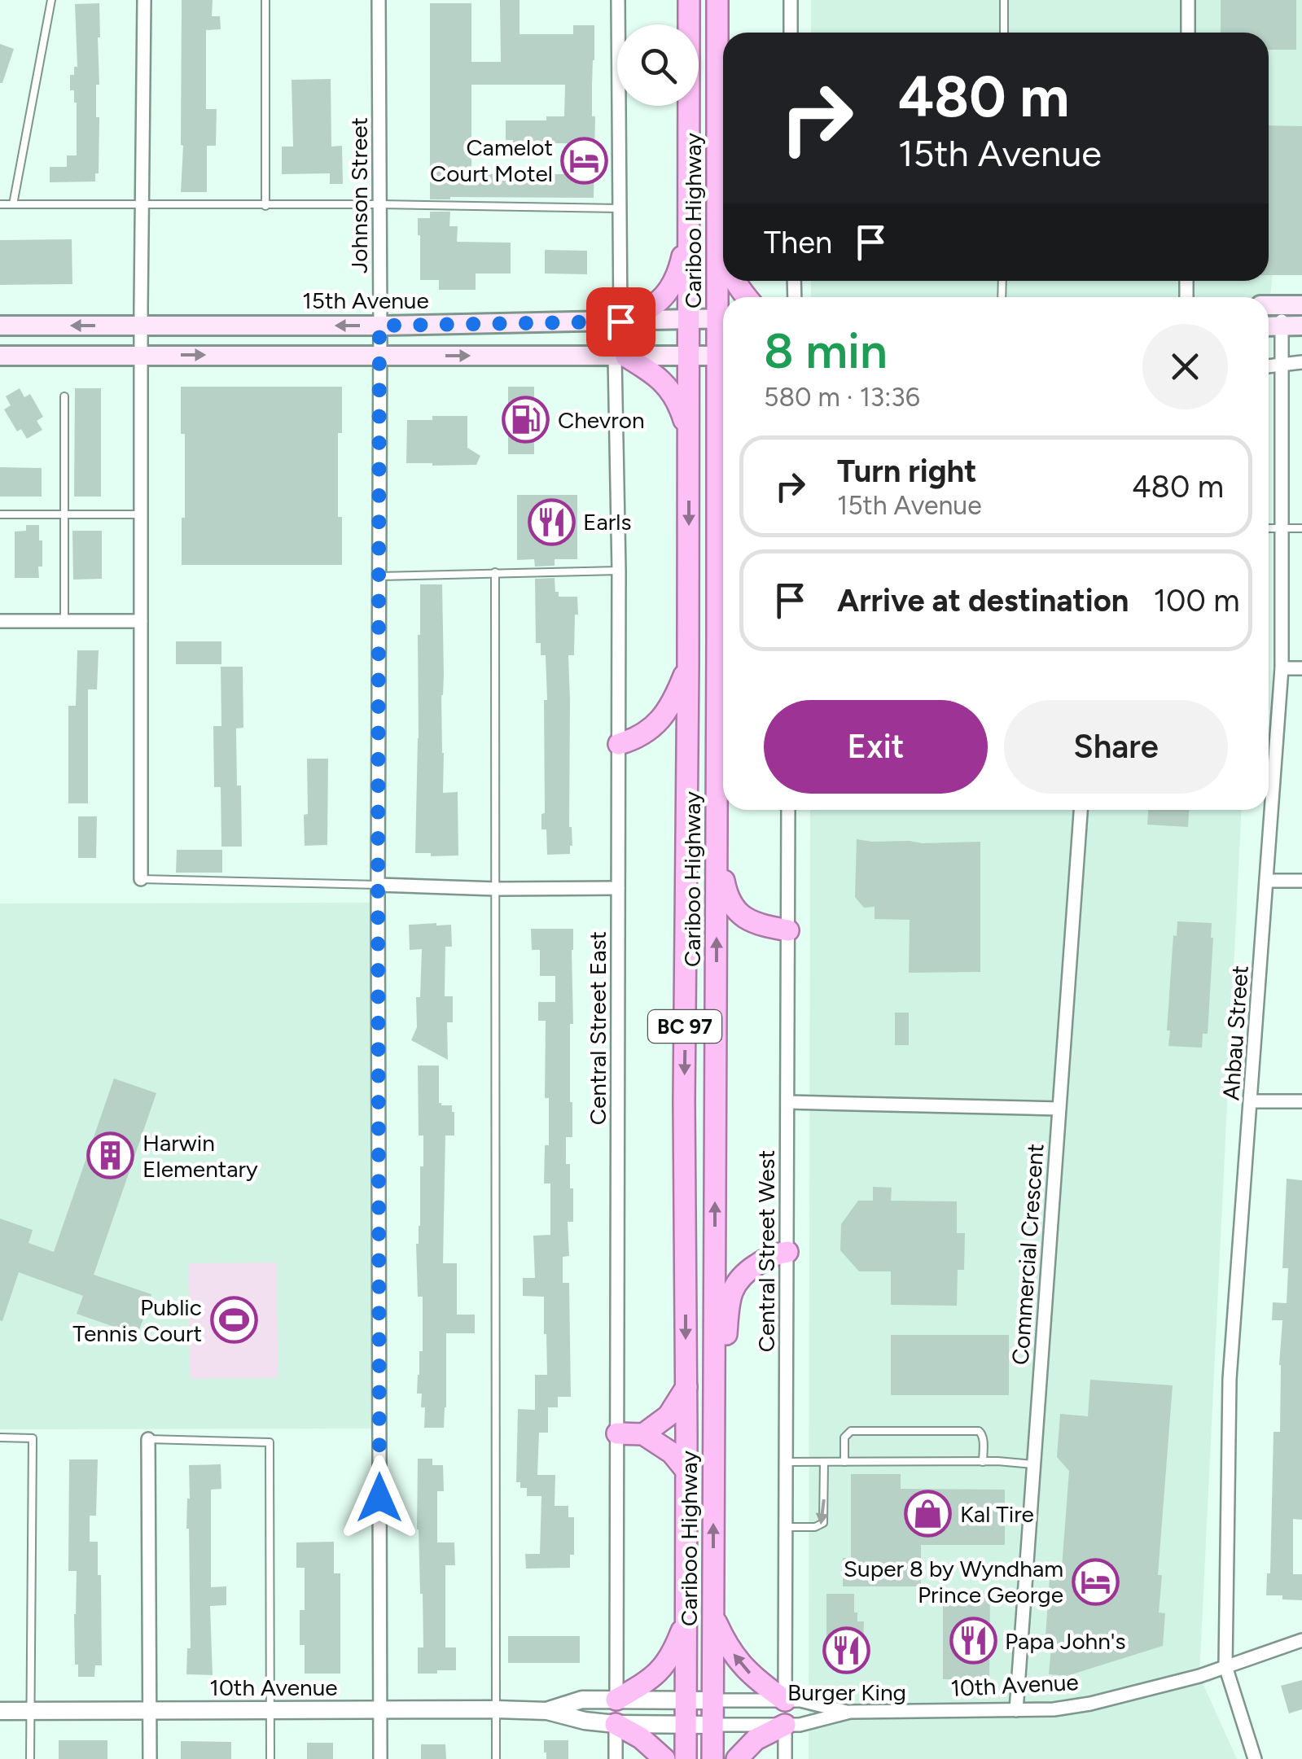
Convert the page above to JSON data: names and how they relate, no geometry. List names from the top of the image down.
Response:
{
  "streets": {
    "highway": ["Cariboo Highway", "BC 97"],
    "main road": ["15th Avenue"],
    "street": [
      "Johnson Street",
      "Central Street East",
      "Ahbau Street",
      "Central Street West",
      "Commercial Crescent",
      "10th Avenue"
    ]
  },
  "crossings": [
    ["Johnson Street", "15th Avenue"],
    ["Johnson Street", "10th Avenue"],
    ["Cariboo Highway", "15th Avenue"],
    ["Cariboo Highway", "10th Avenue"],
    ["Central Street East", "10th Avenue"],
    ["Ahbau Street", "10th Avenue"],
    ["Central Street West", "10th Avenue"],
    ["Commercial Crescent", "10th Avenue"]
  ],
  "places": {
    "hotel": ["Camelot Court Motel", "Super 8 by Wyndham Prince George"],
    "fuel station": ["Chevron"],
    "restaurant": ["Earls", "Papa John's", "Burger King"],
    "building": ["Harwin Elementary"],
    "sports": ["Public Tennis Court"],
    "shop": ["Kal Tire"]
  },
  "page": {
    "turn": ["480 m", "15th Avenue"],
    "then": "Then",
    "heading": ["8 min", "580 m · 13:36"],
    "list": [
      {
        "name": "Turn right",
        "note": "15th Avenue",
        "value": "480 m"
      },
      {
        "name": "Arrive at destination",
        "value": "100 m"
      }
    ],
    "buttons": ["Exit", "Share"]
  }
}
